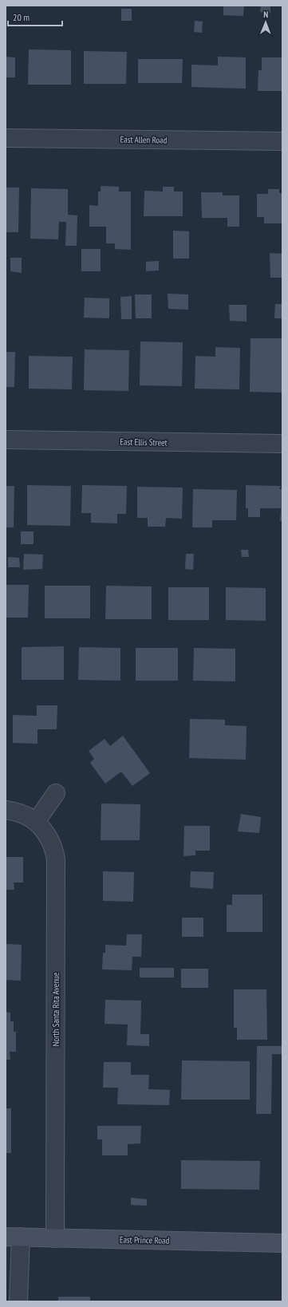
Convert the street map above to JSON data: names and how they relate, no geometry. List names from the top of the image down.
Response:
{
  "streets": {
    "main road": ["East Prince Road"],
    "street": ["East Allen Road", "East Ellis Street", "North Santa Rita Avenue"]
  },
  "crossings": [
    ["North Santa Rita Avenue", "East Prince Road"]
  ],
  "scale_bar": "20 m",
  "north": "top"
}
